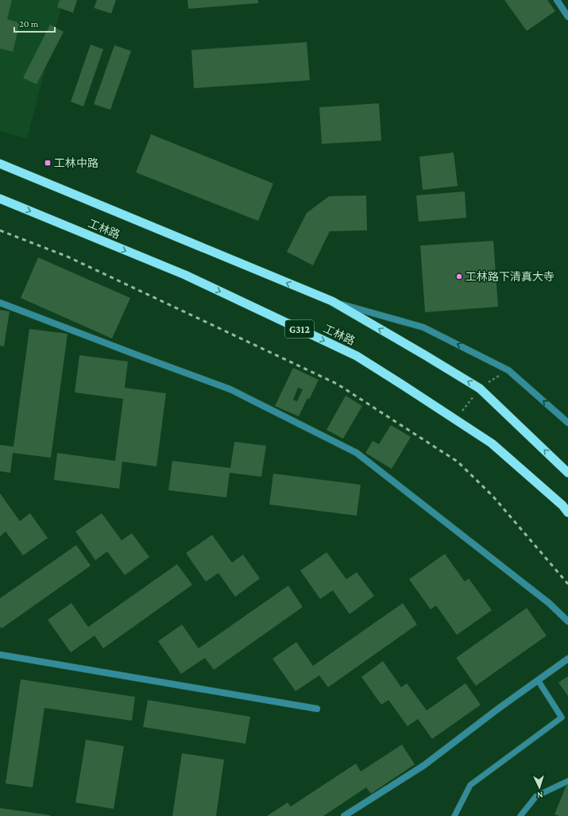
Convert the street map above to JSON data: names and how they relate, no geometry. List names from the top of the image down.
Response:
{
  "streets": {
    "highway": ["工林路", "G312"]
  },
  "places": {
    "transit": ["工林中路"],
    "other": ["工林路下清真大寺"]
  },
  "scale_bar": "20 m",
  "north": "bottom"
}
